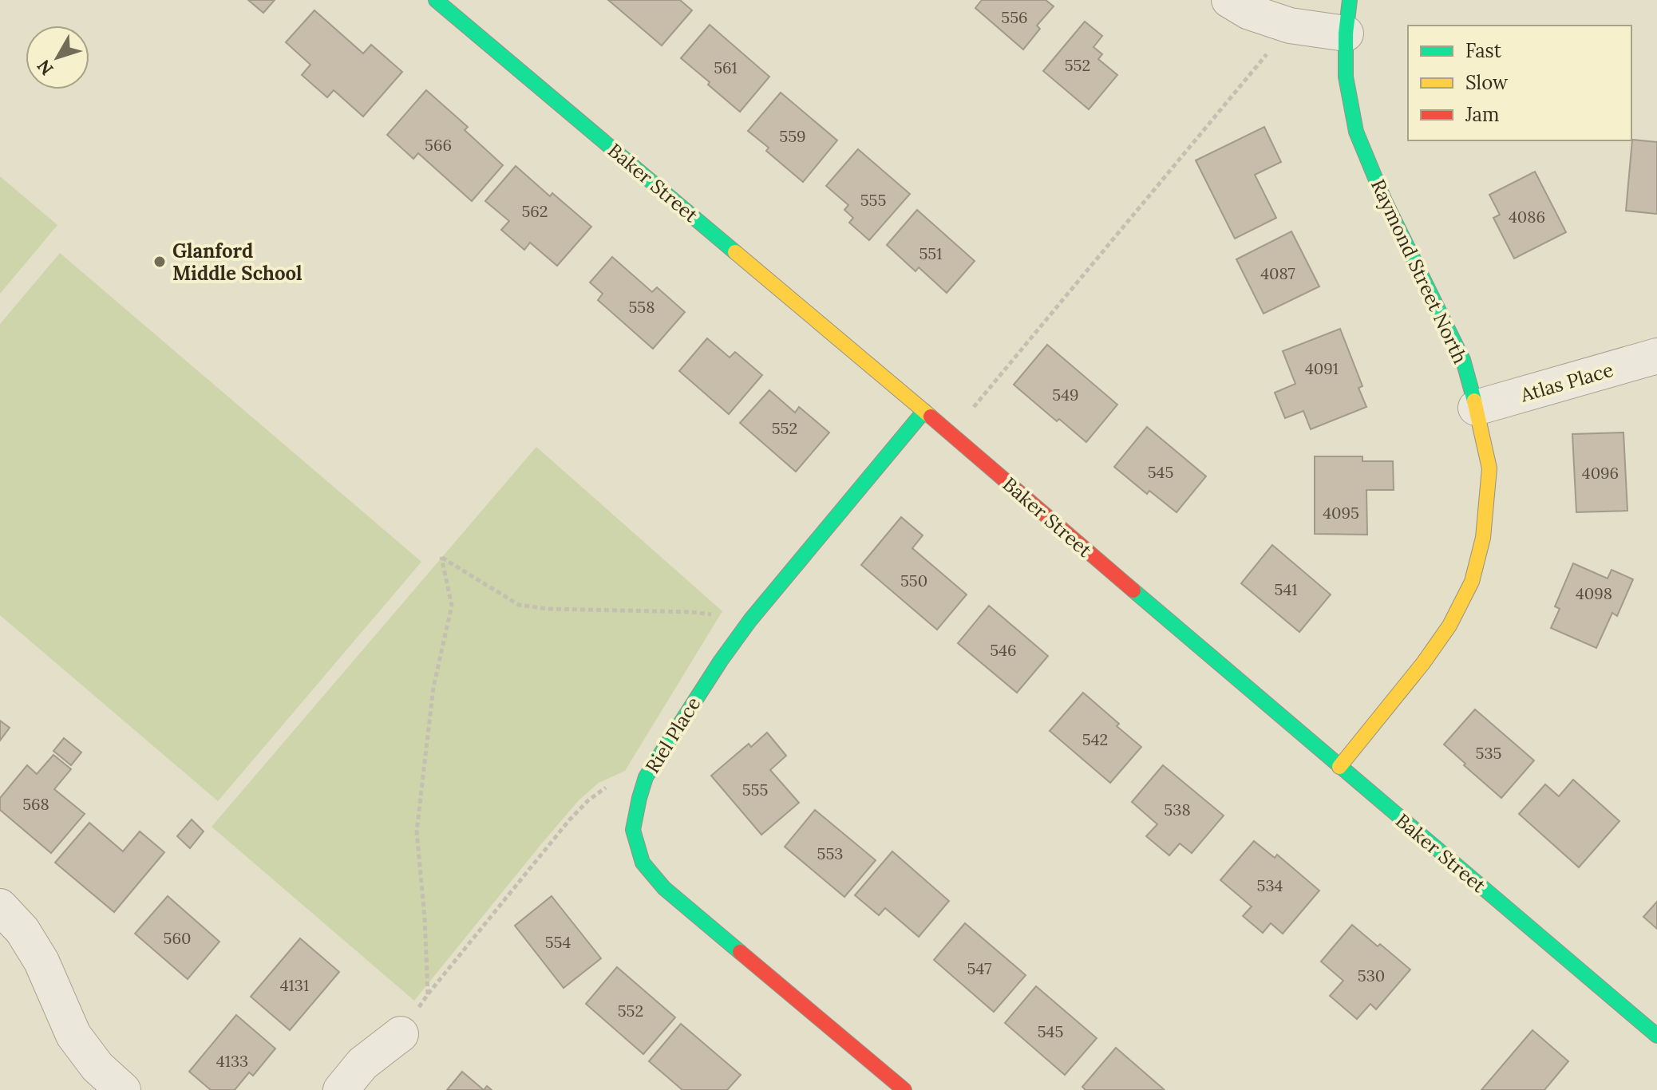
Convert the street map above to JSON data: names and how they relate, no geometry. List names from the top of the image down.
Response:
{
  "streets": {
    "street": [
      "Baker Street",
      "Raymond Street North",
      "Atlas Place",
      "Riel Place"
    ]
  },
  "crossings": [
    ["Baker Street", "Raymond Street North"],
    ["Baker Street", "Riel Place"],
    ["Raymond Street North", "Atlas Place"]
  ],
  "places": ["Glanford Middle School"],
  "house_numbers": [
    "556",
    "552",
    "561",
    "559",
    "566",
    "555",
    "562",
    "4086",
    "551",
    "4087",
    "558",
    "4091",
    "549",
    "552",
    "545",
    "4096",
    "4095",
    "550",
    "541",
    "4098",
    "546",
    "542",
    "535",
    "555",
    "568",
    "538",
    "553",
    "534",
    "560",
    "554",
    "547",
    "530",
    "4131",
    "552",
    "545",
    "4133"
  ],
  "legend": ["Fast", "Slow", "Jam"],
  "north": "bottom left"
}
